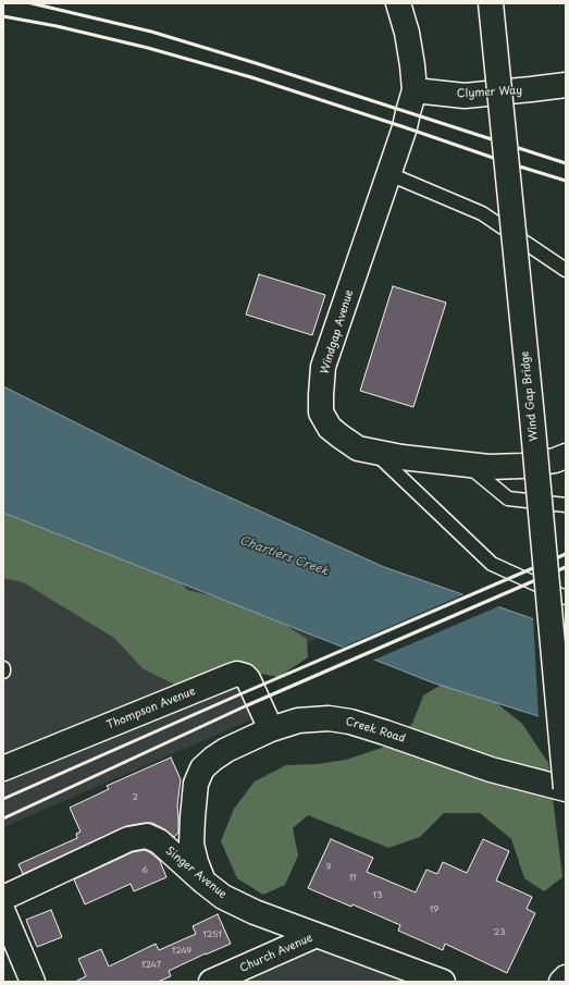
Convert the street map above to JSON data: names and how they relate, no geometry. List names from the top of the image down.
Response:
{
  "streets": {
    "street": [
      "Clymer Way",
      "Windgap Avenue",
      "Wind Gap Bridge",
      "Thompson Avenue",
      "Creek Road",
      "Singer Avenue",
      "Church Avenue"
    ]
  },
  "crossings": [
    ["Clymer Way", "Windgap Avenue"],
    ["Wind Gap Bridge", "Creek Road"],
    ["Thompson Avenue", "Creek Road"],
    ["Creek Road", "Singer Avenue"],
    ["Singer Avenue", "Church Avenue"]
  ],
  "water": ["Chartiers Creek"],
  "house_numbers": [
    "2",
    "9",
    "6",
    "11",
    "13",
    "19",
    "23",
    "1251",
    "1249",
    "1247"
  ]
}
